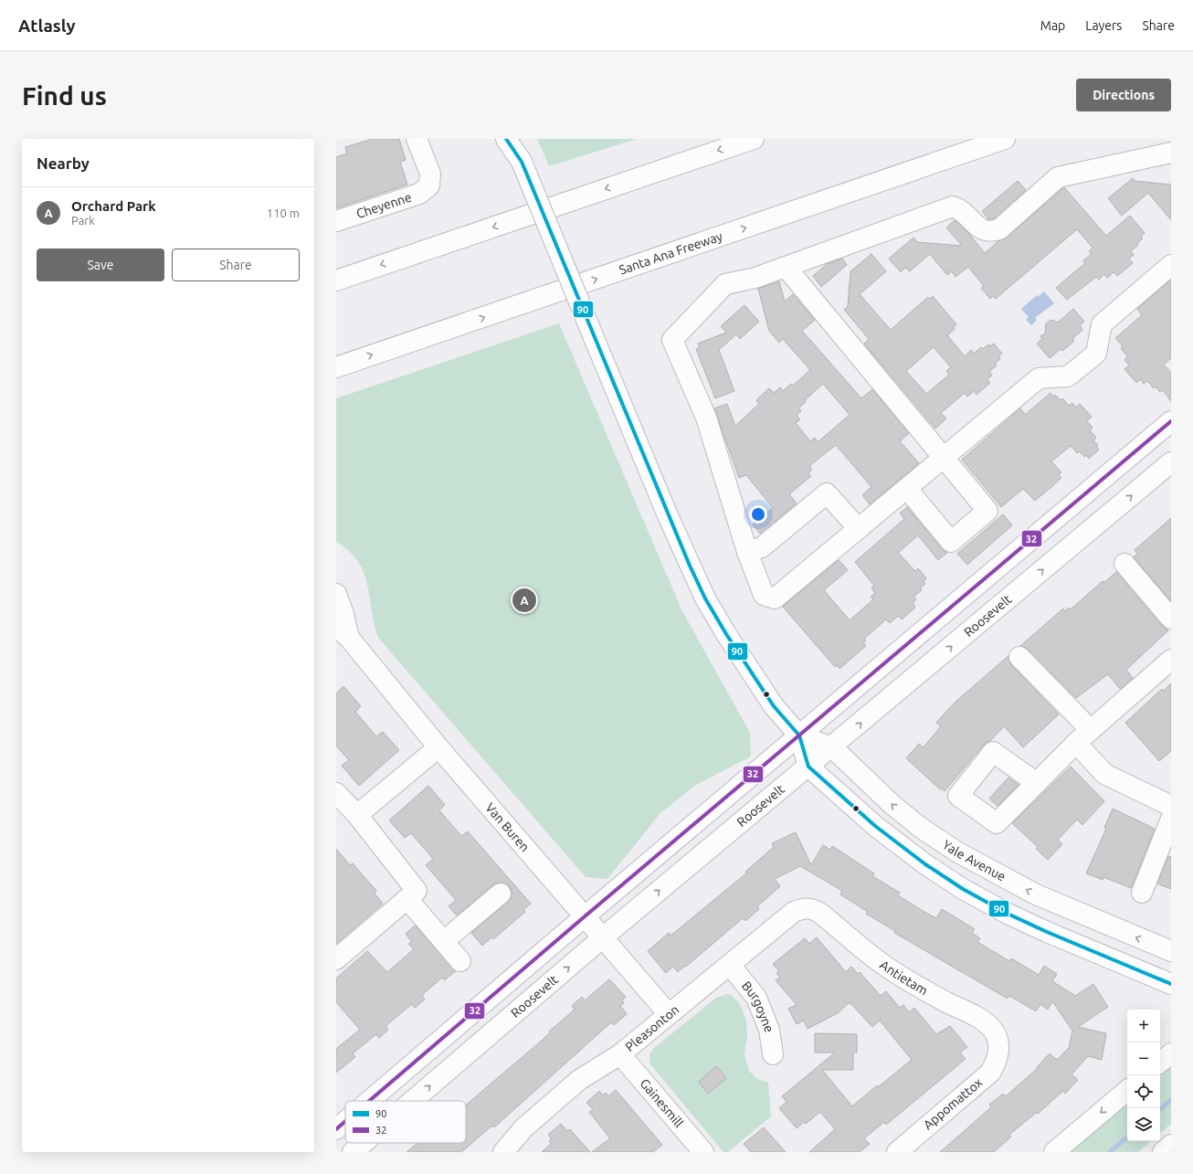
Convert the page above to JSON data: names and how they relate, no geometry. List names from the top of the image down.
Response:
{
  "streets": {
    "main road": [
      "Cheyenne",
      "Santa Ana Freeway",
      "Roosevelt",
      "Van Buren",
      "Yale Avenue",
      "Antietam",
      "Burgoyne",
      "Pleasonton",
      "Gainesmill",
      "Appomattox"
    ]
  },
  "crossings": [
    ["Roosevelt", "Van Buren"],
    ["Roosevelt", "Yale Avenue"],
    ["Van Buren", "Pleasonton"],
    ["Antietam", "Pleasonton"],
    ["Antietam", "Appomattox"],
    ["Burgoyne", "Pleasonton"],
    ["Pleasonton", "Gainesmill"]
  ],
  "lines": ["transit line 90", "transit line 32"],
  "legend": ["90", "32"],
  "page": {
    "header": "Atlasly",
    "nav": ["Map", "Layers", "Share"],
    "buttons": [
      "Directions",
      ["Save", "Share"]
    ],
    "title": "Find us",
    "heading": "Nearby",
    "list": [
      {
        "mark": "A",
        "name": "Orchard Park",
        "note": "Park",
        "value": "110 m"
      }
    ],
    "pins": "A",
    "map_buttons": ["+", "−"]
  }
}
